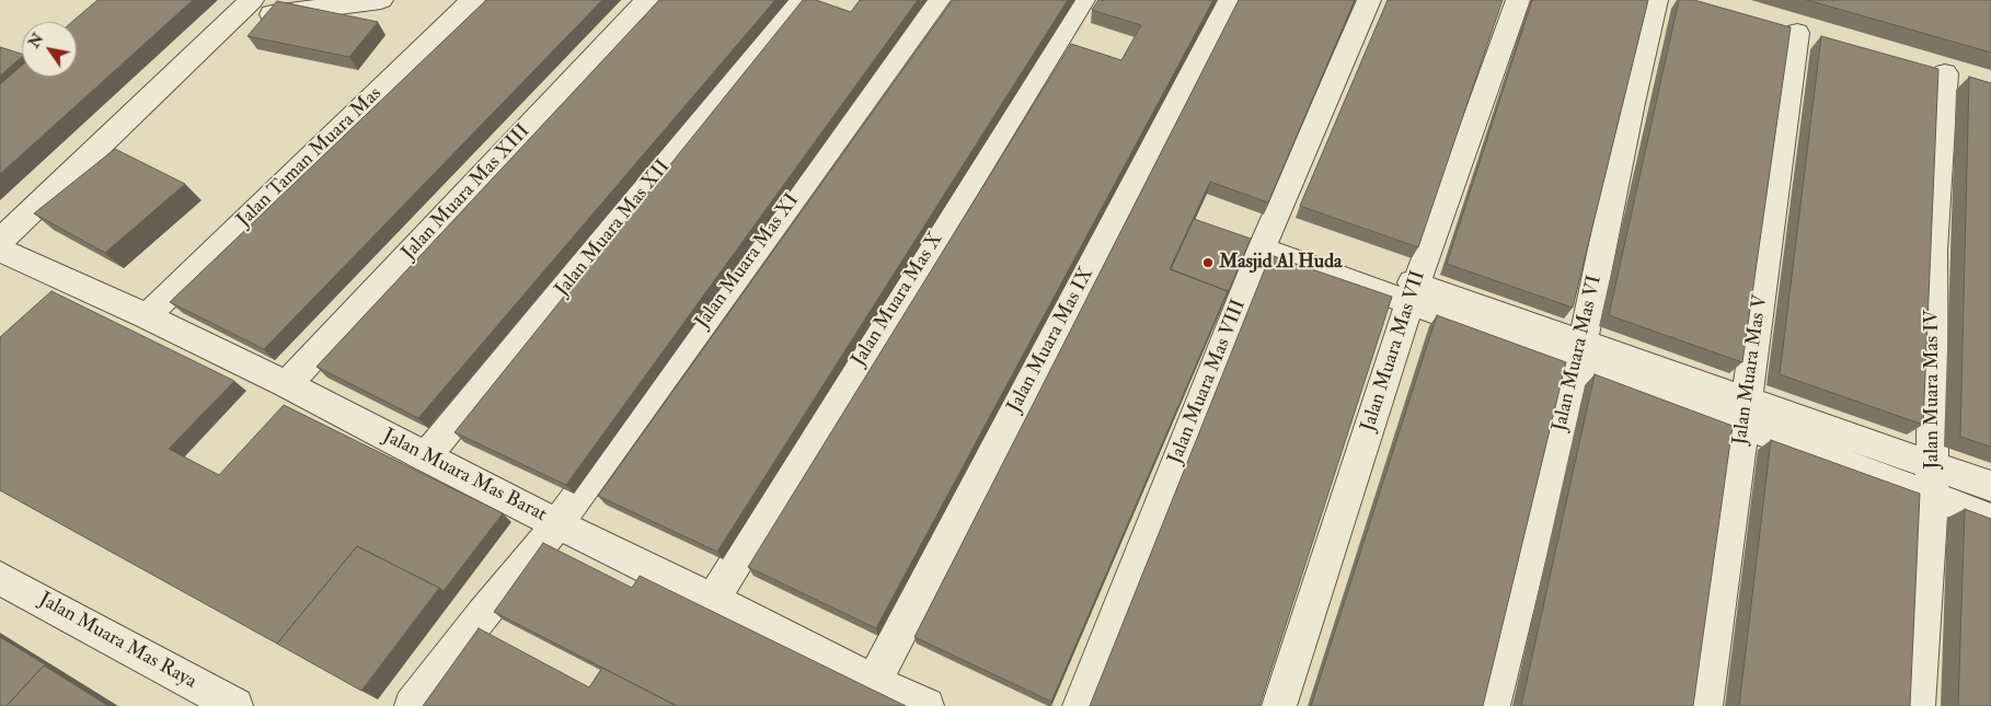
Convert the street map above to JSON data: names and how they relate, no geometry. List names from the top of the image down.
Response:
{
  "streets": {
    "street": [
      "Jalan Taman Muara Mas",
      "Jalan Muara Mas XIII",
      "Jalan Muara Mas XII",
      "Jalan Muara Mas XI",
      "Jalan Muara Mas X",
      "Jalan Muara Mas IX",
      "Jalan Muara Mas VII",
      "Jalan Muara Mas VI",
      "Jalan Muara Mas V",
      "Jalan Muara Mas VIII",
      "Jalan Muara Mas IV",
      "Jalan Muara Mas Barat",
      "Jalan Muara Mas Raya"
    ]
  },
  "crossings": [
    ["Jalan Taman Muara Mas", "Jalan Muara Mas Barat"],
    ["Jalan Muara Mas XIII", "Jalan Muara Mas Barat"],
    ["Jalan Muara Mas XII", "Jalan Muara Mas Barat"],
    ["Jalan Muara Mas XI", "Jalan Muara Mas Barat"],
    ["Jalan Muara Mas X", "Jalan Muara Mas Barat"],
    ["Jalan Muara Mas IX", "Jalan Muara Mas Barat"]
  ],
  "places": ["Masjid Al Huda"],
  "north": "top left"
}
